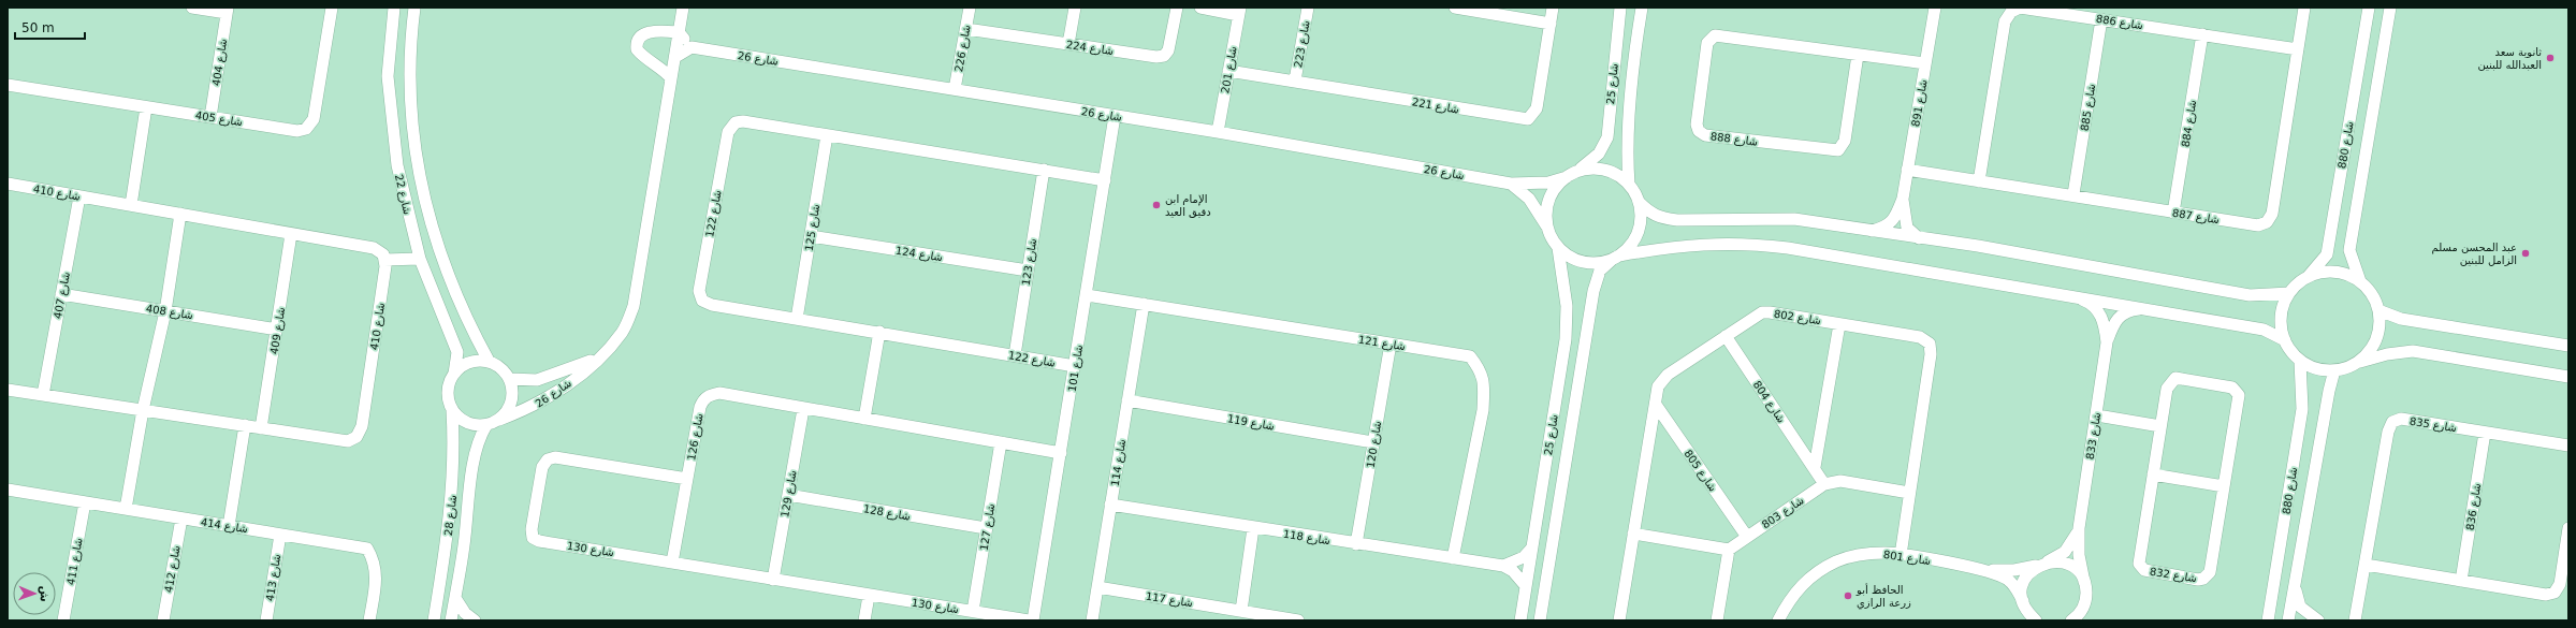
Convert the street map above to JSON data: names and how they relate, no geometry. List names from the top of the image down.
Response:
{
  "streets": {
    "street": [
      "شارع 886",
      "شارع 223",
      "شارع 224",
      "شارع 226",
      "شارع 26",
      "شارع 404",
      "شارع 201",
      "شارع 25",
      "شارع 891",
      "شارع 221",
      "شارع 885",
      "شارع 405",
      "شارع 884",
      "شارع 888",
      "شارع 880",
      "شارع 410",
      "شارع 22",
      "شارع 122",
      "شارع 887",
      "شارع 125",
      "شارع 124",
      "شارع 123",
      "شارع 407",
      "شارع 408",
      "شارع 802",
      "شارع 409",
      "شارع 121",
      "شارع 101",
      "شارع 804",
      "شارع 119",
      "شارع 835",
      "شارع 833",
      "شارع 126",
      "شارع 120",
      "شارع 114",
      "شارع 805",
      "شارع 129",
      "شارع 836",
      "شارع 128",
      "شارع 803",
      "شارع 28",
      "شارع 414",
      "شارع 127",
      "شارع 118",
      "شارع 130",
      "شارع 801",
      "شارع 411",
      "شارع 412",
      "شارع 832",
      "شارع 413",
      "شارع 117"
    ]
  },
  "crossings": [
    ["شارع 886", "شارع 885"],
    ["شارع 886", "شارع 884"],
    ["شارع 886", "شارع 887"],
    ["شارع 223", "شارع 221"],
    ["شارع 224", "شارع 226"],
    ["شارع 226", "شارع 26"],
    ["شارع 26", "شارع 201"],
    ["شارع 26", "شارع 25"],
    ["شارع 26", "شارع 22"],
    ["شارع 26", "شارع 101"],
    ["شارع 26", "شارع 28"],
    ["شارع 404", "شارع 405"],
    ["شارع 201", "شارع 221"],
    ["شارع 891", "شارع 888"],
    ["شارع 891", "شارع 887"],
    ["شارع 885", "شارع 887"],
    ["شارع 884", "شارع 887"],
    ["شارع 410", "شارع 407"],
    ["شارع 410", "شارع 409"],
    ["شارع 22", "شارع 28"],
    ["شارع 122", "شارع 125"],
    ["شارع 122", "شارع 123"],
    ["شارع 122", "شارع 101"],
    ["شارع 125", "شارع 124"],
    ["شارع 124", "شارع 123"],
    ["شارع 407", "شارع 408"],
    ["شارع 408", "شارع 409"],
    ["شارع 802", "شارع 804"],
    ["شارع 802", "شارع 805"],
    ["شارع 802", "شارع 803"],
    ["شارع 802", "شارع 801"],
    ["شارع 121", "شارع 101"],
    ["شارع 121", "شارع 120"],
    ["شارع 121", "شارع 114"],
    ["شارع 121", "شارع 118"],
    ["شارع 101", "شارع 126"],
    ["شارع 804", "شارع 803"],
    ["شارع 119", "شارع 120"],
    ["شارع 119", "شارع 114"],
    ["شارع 835", "شارع 836"],
    ["شارع 833", "شارع 801"],
    ["شارع 126", "شارع 129"],
    ["شارع 126", "شارع 127"],
    ["شارع 126", "شارع 130"],
    ["شارع 120", "شارع 118"],
    ["شارع 114", "شارع 118"],
    ["شارع 114", "شارع 117"],
    ["شارع 805", "شارع 803"],
    ["شارع 129", "شارع 128"],
    ["شارع 129", "شارع 130"],
    ["شارع 128", "شارع 127"],
    ["شارع 414", "شارع 411"],
    ["شارع 414", "شارع 412"],
    ["شارع 414", "شارع 413"],
    ["شارع 127", "شارع 130"]
  ],
  "places": [
    "ثانوية سعد العبدالله للبنين",
    "الإمام ابن دقيق العيد",
    "عبد المحسن مسلم الزامل للبنين",
    "الحافظ أبو زرعة الرازي"
  ],
  "scale_bar": "50 m",
  "north": "right"
}
